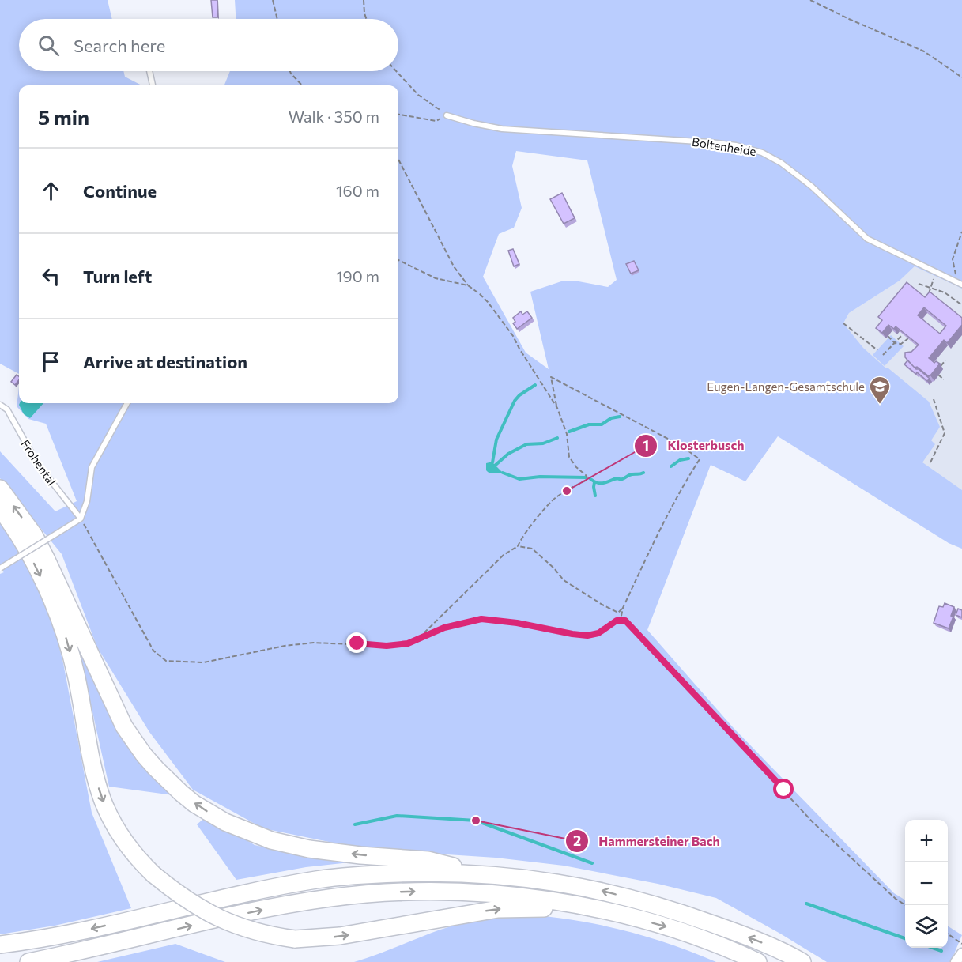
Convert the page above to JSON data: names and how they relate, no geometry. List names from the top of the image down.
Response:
{
  "streets": {
    "lane": ["Boltenheide", "Frohental"]
  },
  "places": {
    "school or university": ["Eugen-Langen-Gesamtschule"],
    "other": ["Klosterbusch", "Hammersteiner Bach"]
  },
  "page": {
    "search": "Search here",
    "heading": ["5 min", "Walk · 350 m"],
    "list": [
      ["Continue", "160 m"],
      ["Turn left", "190 m"],
      "Arrive at destination"
    ],
    "map_buttons": ["+", "−"]
  }
}
